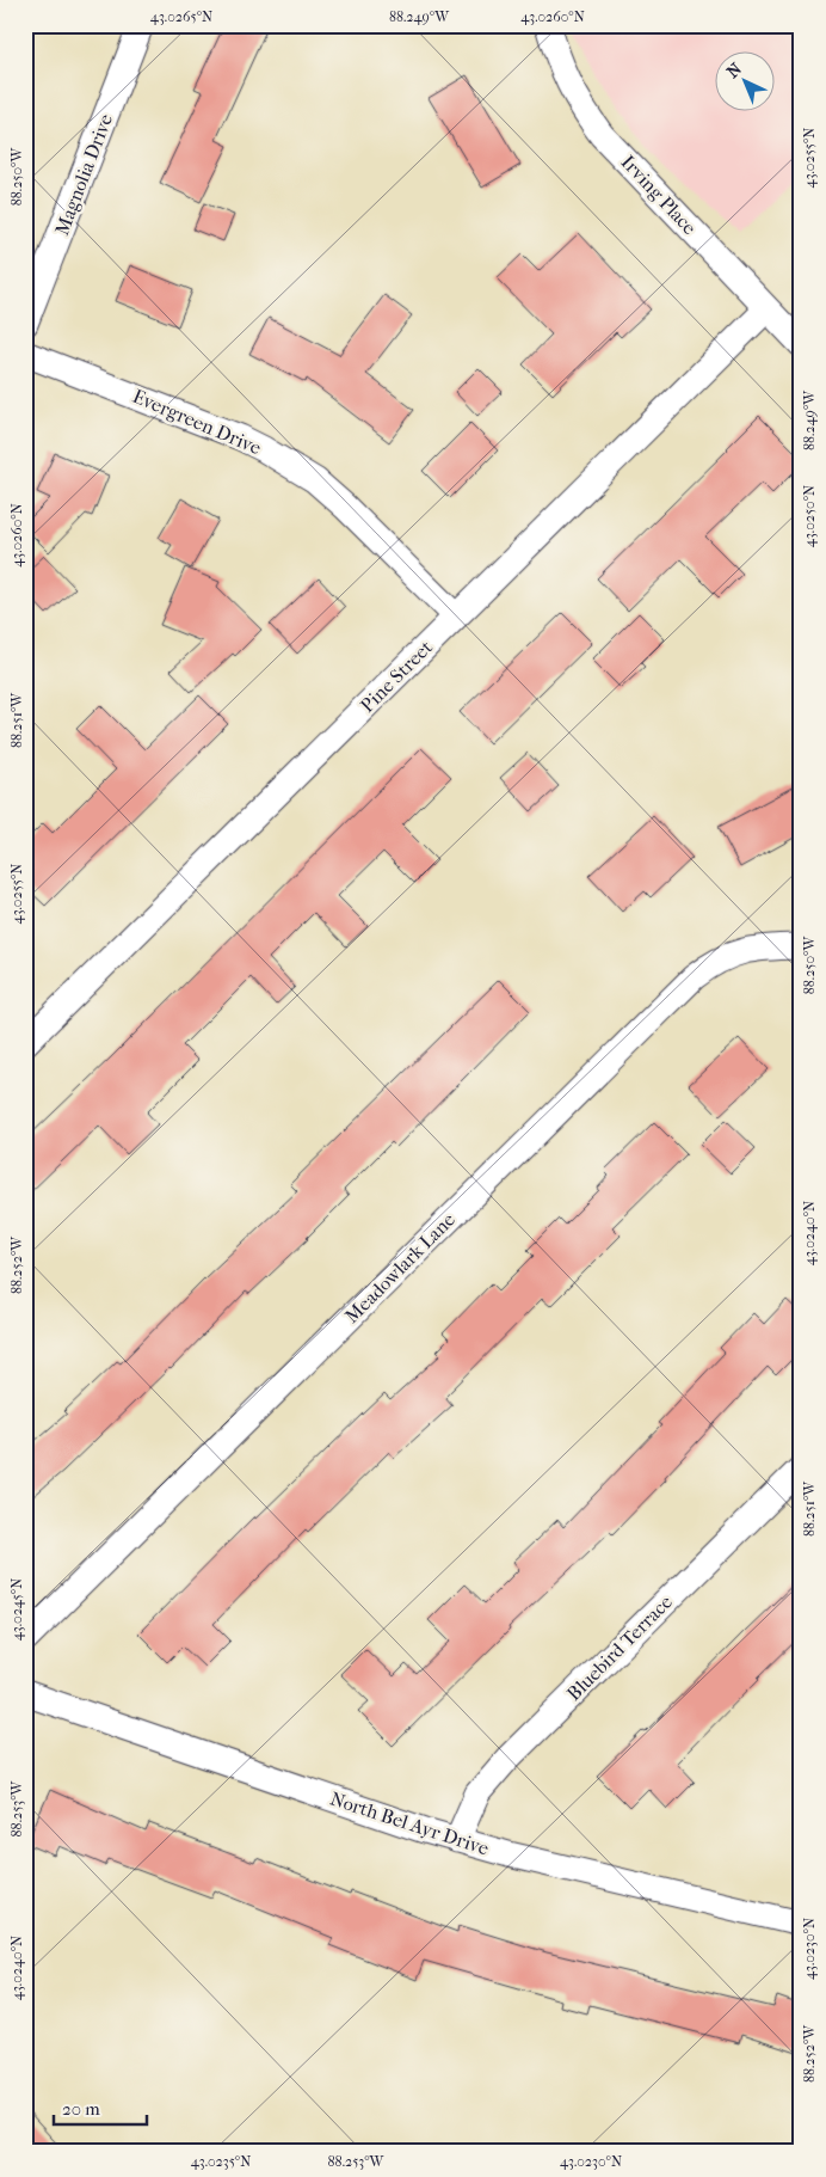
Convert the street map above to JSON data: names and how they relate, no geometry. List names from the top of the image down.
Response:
{
  "streets": {
    "street": [
      "Magnolia Drive",
      "Irving Place",
      "Evergreen Drive",
      "Pine Street",
      "Meadowlark Lane",
      "Bluebird Terrace",
      "North Bel Ayr Drive"
    ]
  },
  "crossings": [
    ["Irving Place", "Pine Street"],
    ["Evergreen Drive", "Pine Street"],
    ["Bluebird Terrace", "North Bel Ayr Drive"]
  ],
  "scale_bar": "20 m",
  "north": "top left",
  "coordinates": [
    "43.0265°N",
    "88.249°W",
    "43.0260°N",
    "43.0255°N",
    "88.250°W",
    "43.0250°N",
    "88.251°W",
    "43.0240°N",
    "88.252°W",
    "43.0245°N",
    "88.253°W",
    "43.0230°N",
    "43.0235°N"
  ]
}
